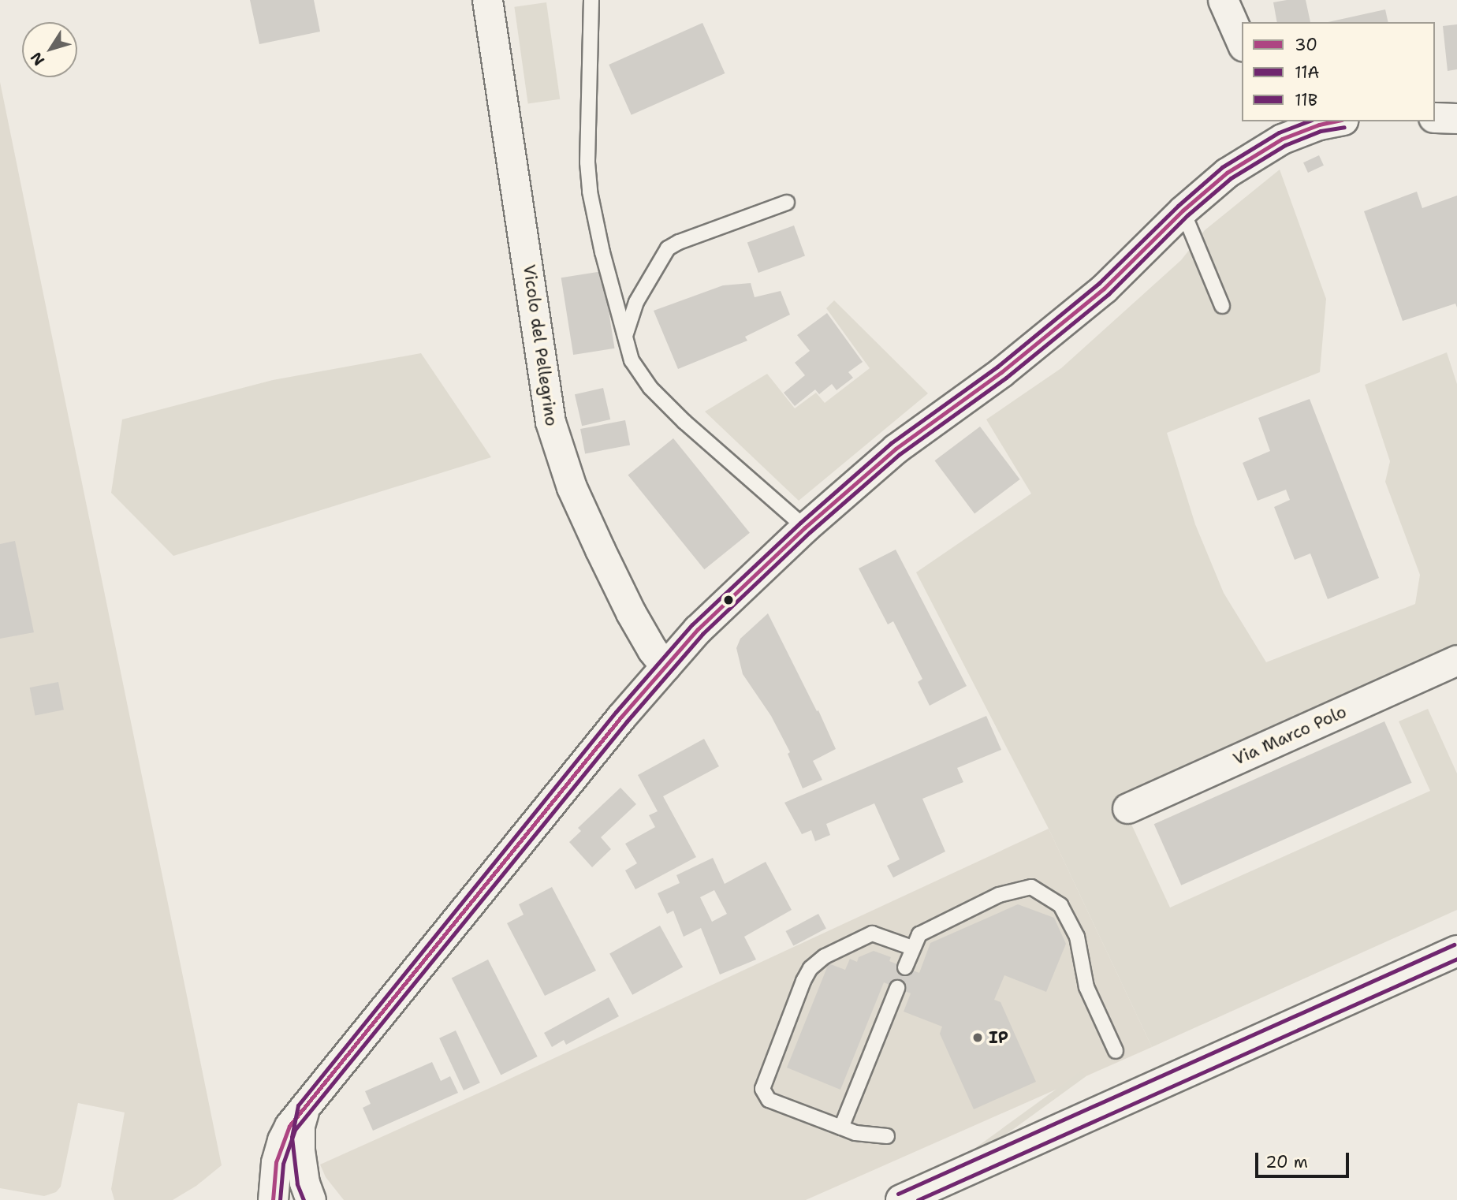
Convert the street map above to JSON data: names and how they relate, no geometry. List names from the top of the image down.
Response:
{
  "streets": {
    "street": ["Vicolo del Pellegrino", "Via Marco Polo"]
  },
  "places": ["IP"],
  "lines": ["transit line 30", "transit line 11B", "transit line 11A"],
  "legend": ["30", "11A", "11B"],
  "scale_bar": "20 m",
  "north": "bottom left"
}
